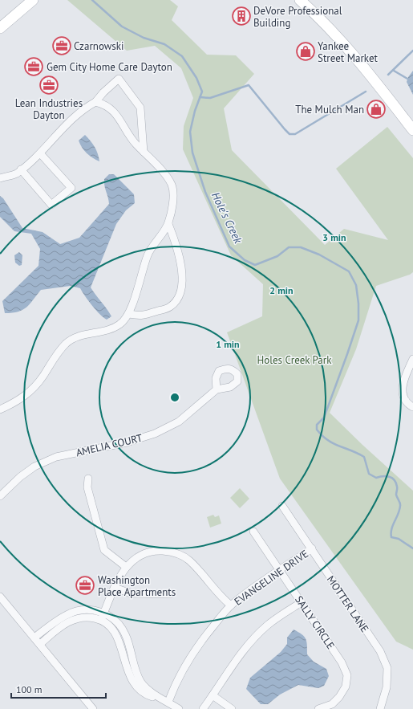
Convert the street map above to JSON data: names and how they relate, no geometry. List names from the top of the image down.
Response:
{
  "streets": {
    "street": [
      "AMELIA COURT",
      "EVANGELINE DRIVE",
      "MOTTER LANE",
      "SALLY CIRCLE"
    ]
  },
  "crossings": [
    ["EVANGELINE DRIVE", "MOTTER LANE"],
    ["EVANGELINE DRIVE", "SALLY CIRCLE"]
  ],
  "water": ["Hole's Creek"],
  "parks": ["Holes Creek Park"],
  "places": {
    "building": ["DeVore Professional Building"],
    "office": [
      "Czarnowski",
      "Gem City Home Care Dayton",
      "Lean Industries Dayton",
      "Washington Place Apartments"
    ],
    "shop": ["Yankee Street Market", "The Mulch Man"]
  },
  "scale_bar": "100 m",
  "rings": ["3 min", "2 min", "1 min"]
}
